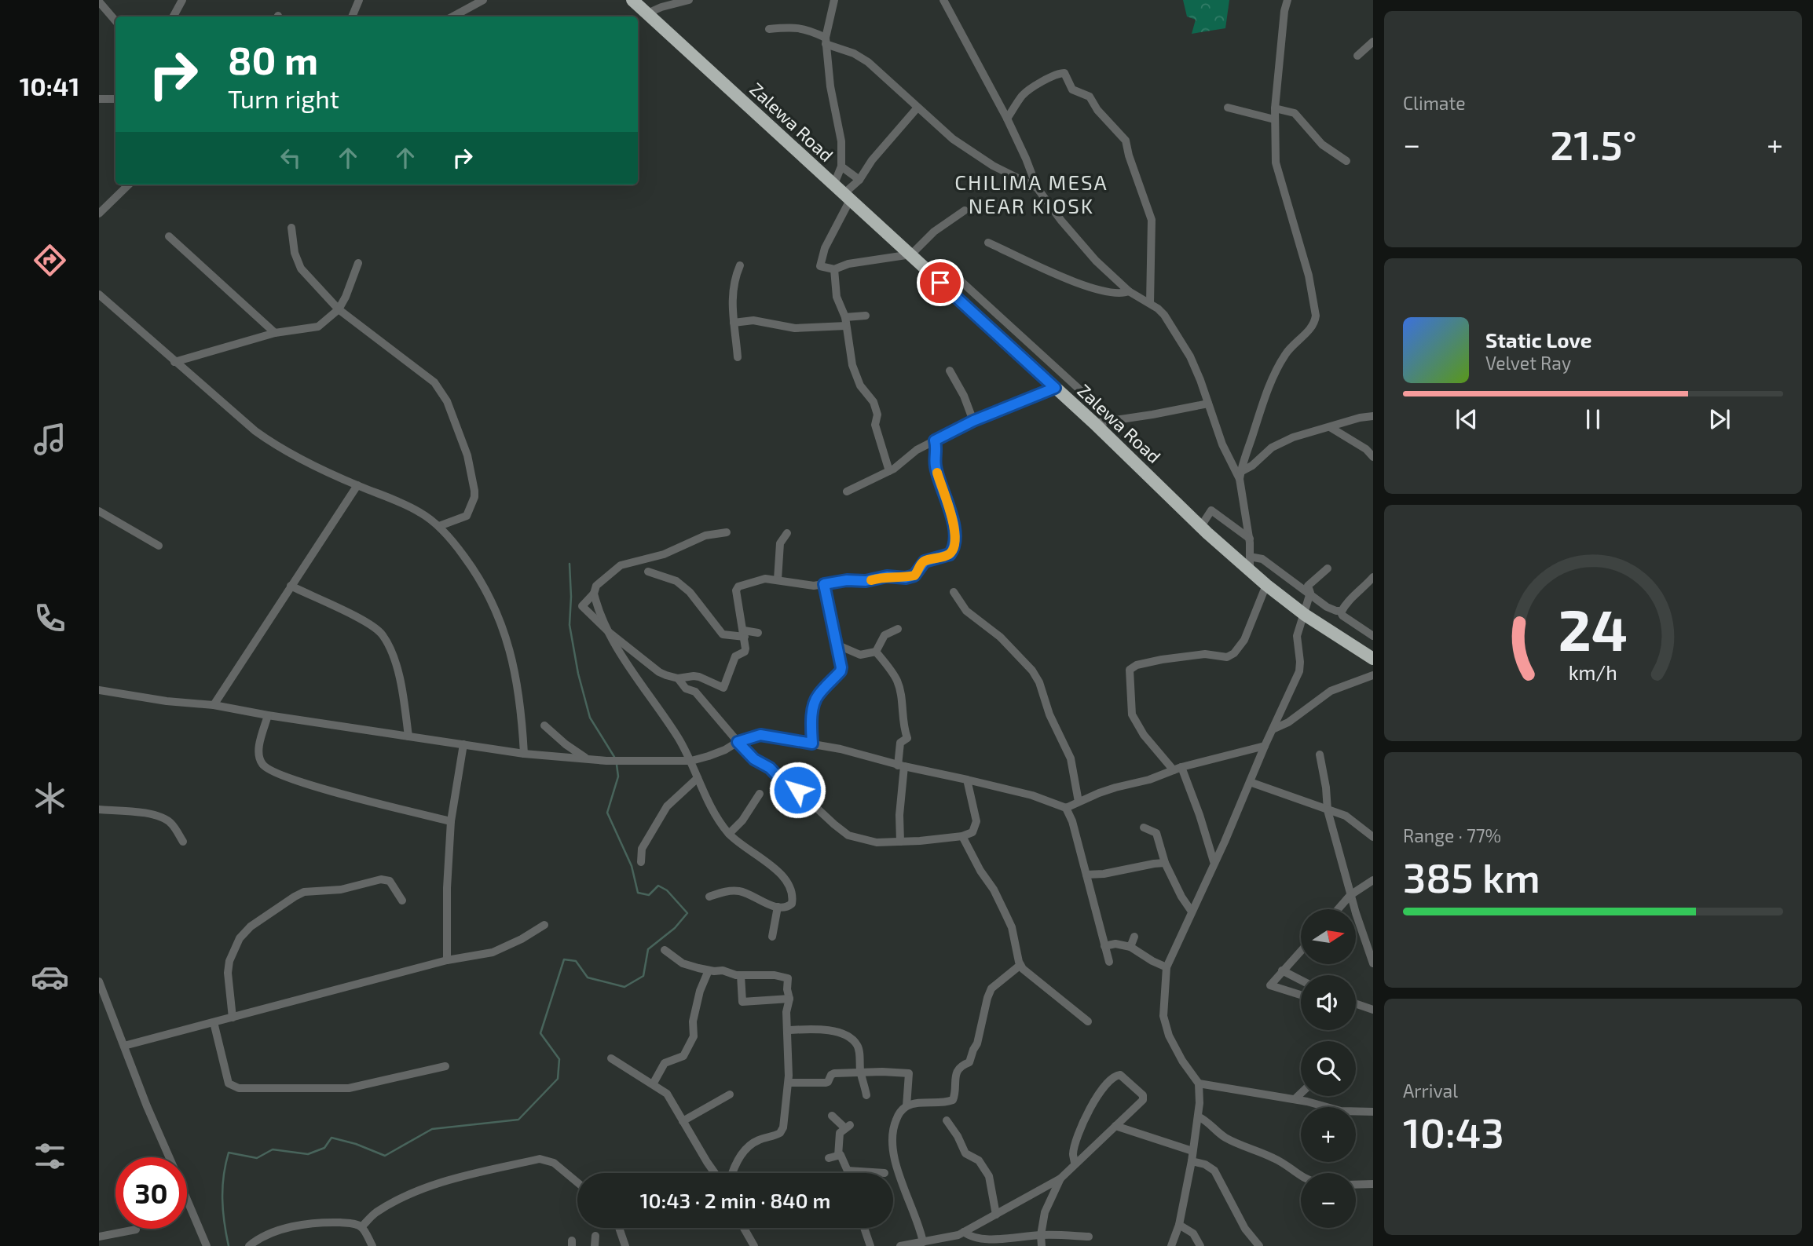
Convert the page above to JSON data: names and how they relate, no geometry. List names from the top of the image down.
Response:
{
  "streets": {
    "highway": ["Zalewa Road"]
  },
  "districts": ["CHILIMA MESA NEAR KIOSK"],
  "north": "right",
  "page": {
    "tabs": "10:41",
    "tile": [
      "Climate",
      ["Range · 77%", "385 km"],
      ["Arrival", "10:43"]
    ],
    "turn": ["80 m", "Turn right"],
    "heat": ["−", "21.5°", "+"],
    "song": ["Static Love", "Velvet Ray"],
    "map_buttons": ["+", "−"],
    "limit": "30",
    "trip": "10:43 · 2 min · 840 m",
    "gauge": ["24", "km/h"]
  }
}
